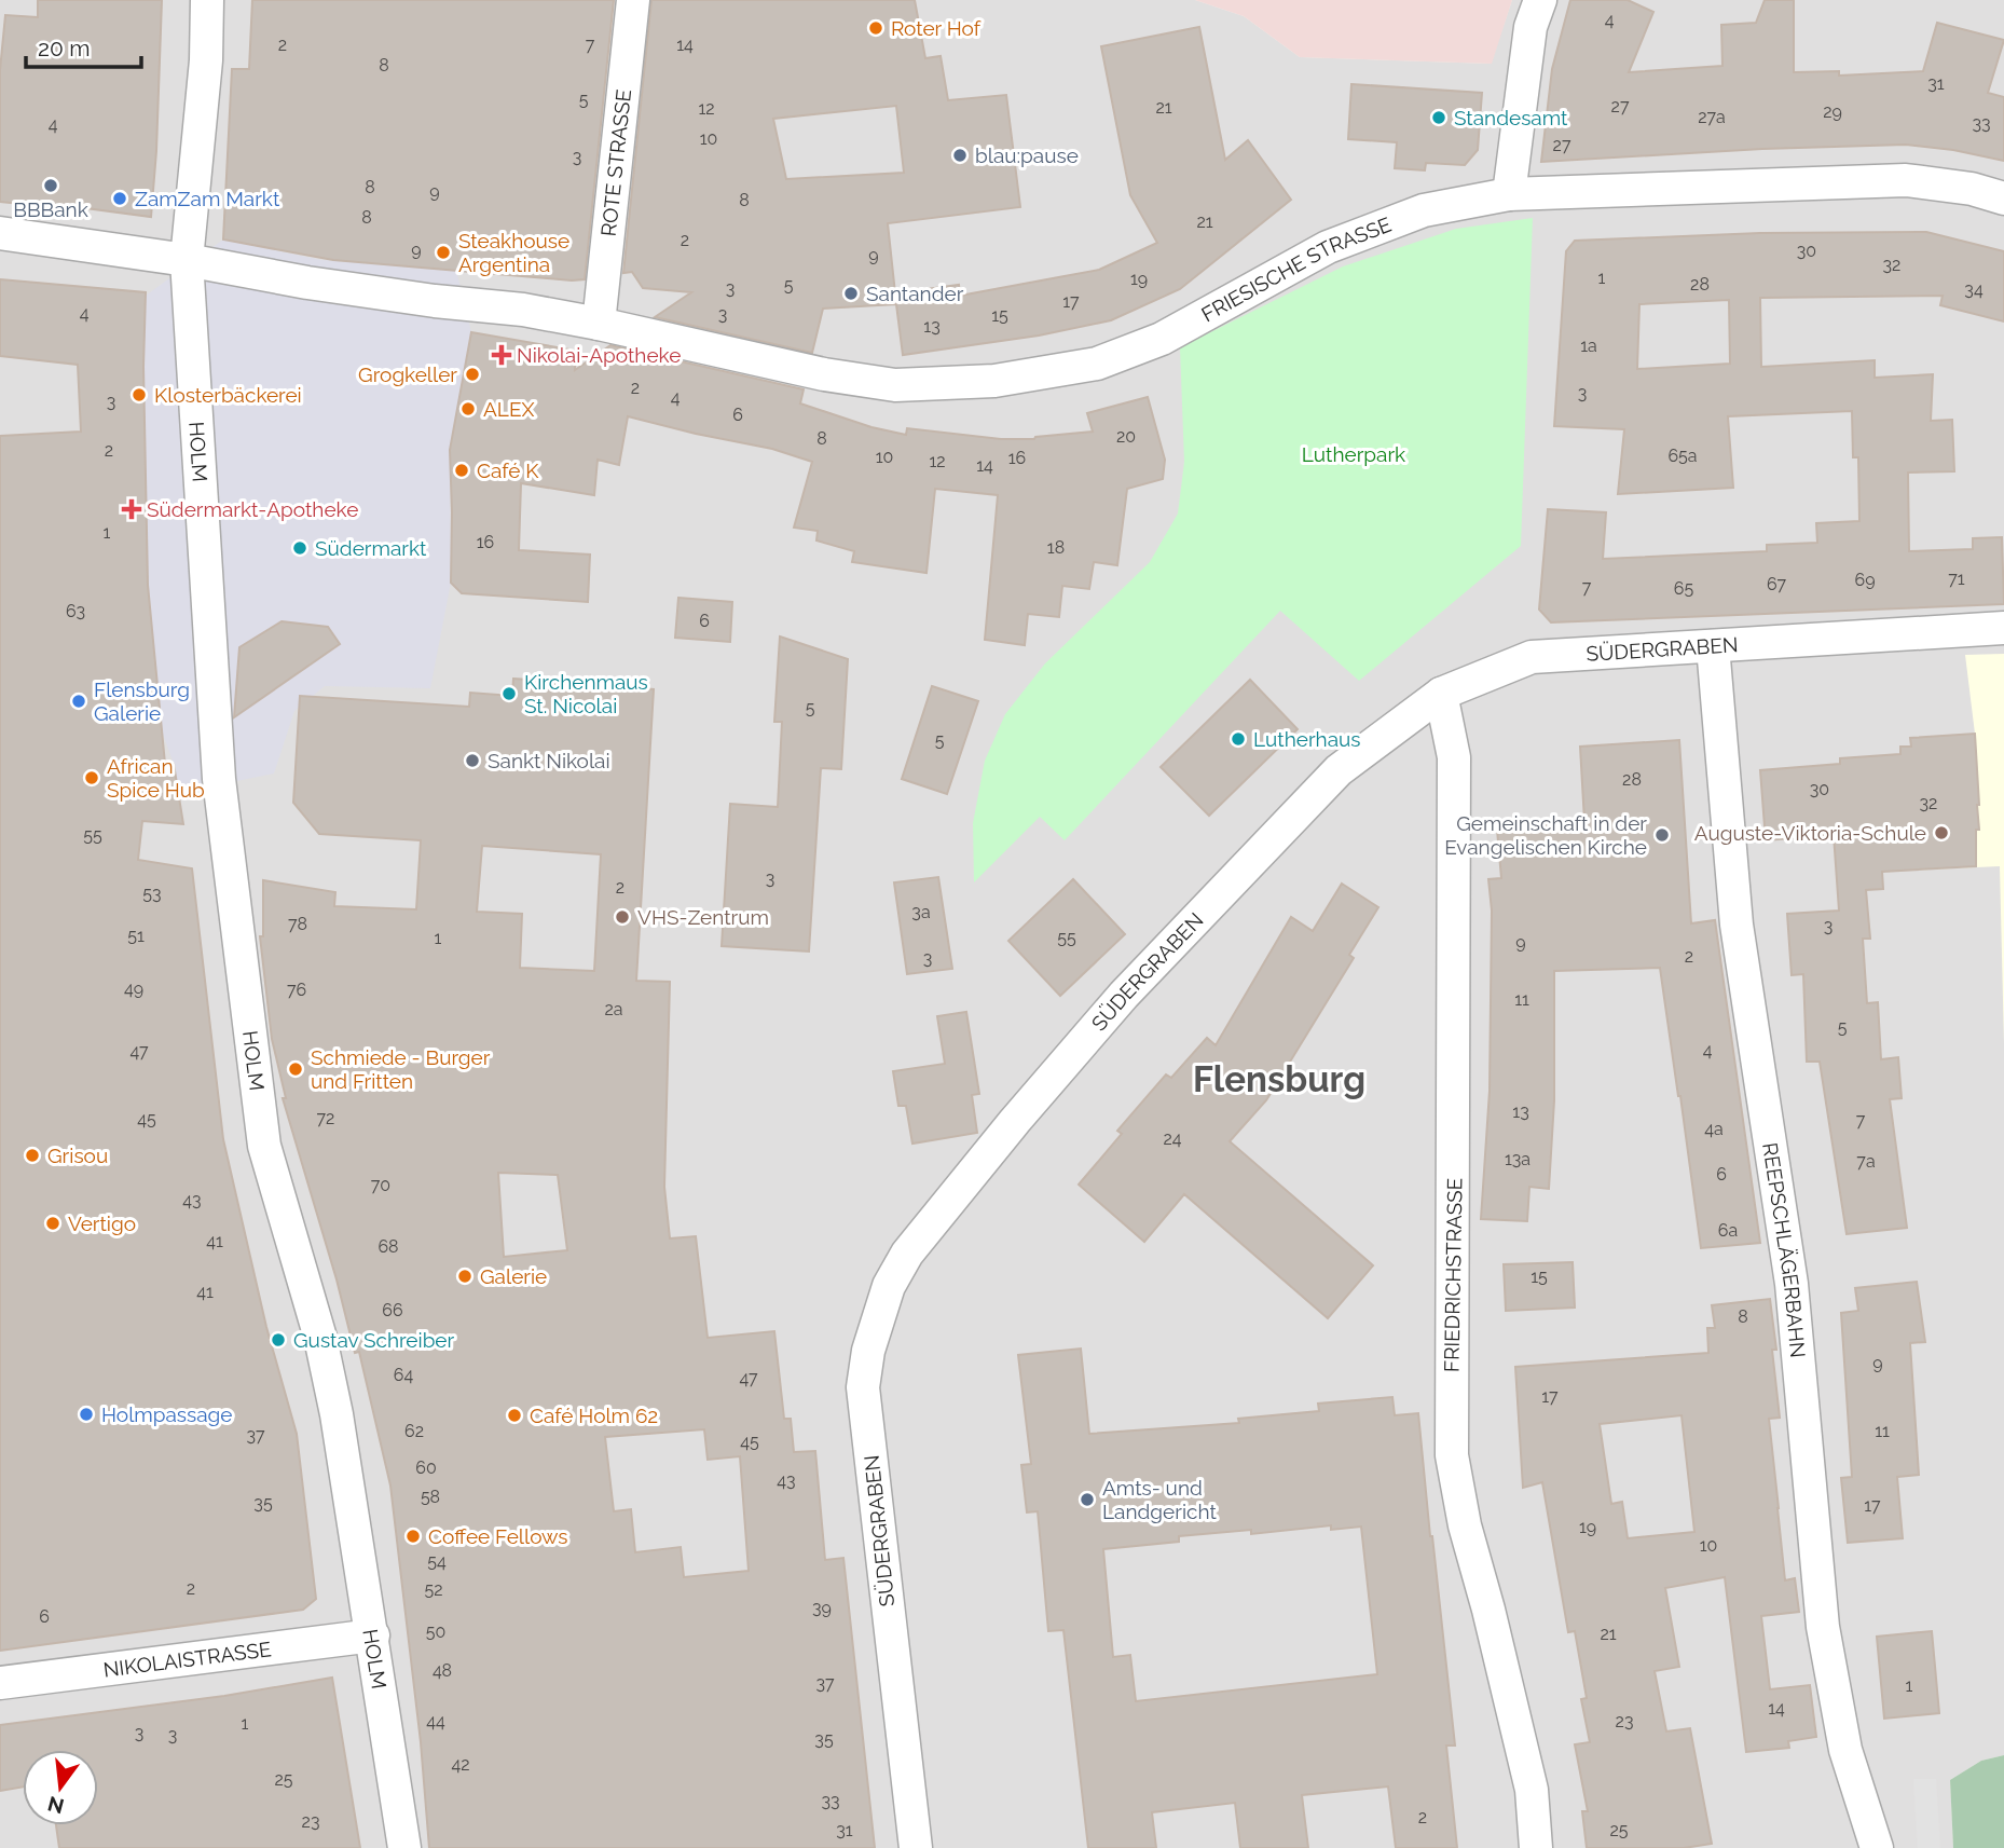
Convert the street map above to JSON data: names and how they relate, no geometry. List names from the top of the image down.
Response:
{
  "streets": {
    "street": [
      "ROTE STRASSE",
      "FRIESISCHE STRASSE",
      "HOLM",
      "SÜDERGRABEN",
      "REEPSCHLÄGERBAHN",
      "FRIEDRICHSTRASSE",
      "NIKOLAISTRASSE"
    ]
  },
  "crossings": [
    ["ROTE STRASSE", "FRIESISCHE STRASSE"],
    ["HOLM", "NIKOLAISTRASSE"],
    ["SÜDERGRABEN", "REEPSCHLÄGERBAHN"],
    ["SÜDERGRABEN", "FRIEDRICHSTRASSE"]
  ],
  "districts": ["Flensburg"],
  "parks": ["Lutherpark"],
  "places": {
    "other": [
      "Roter Hof",
      "Standesamt",
      "blau:pause",
      "BBBank",
      "ZamZam Markt",
      "Steakhouse Argentina",
      "Santander",
      "Grogkeller",
      "Klosterbäckerei",
      "ALEX",
      "Café K",
      "Südermarkt",
      "Kirchenmaus St. Nicolai",
      "Flensburg Galerie",
      "Lutherhaus",
      "Sankt Nikolai",
      "African Spice Hub",
      "Auguste-Viktoria-Schule",
      "Gemeinschaft in der Evangelischen Kirche",
      "VHS-Zentrum",
      "Schmiede - Burger und Fritten",
      "Grisou",
      "Vertigo",
      "Galerie",
      "Gustav Schreiber",
      "Holmpassage",
      "Café Holm 62",
      "Amts- und Landgericht",
      "Coffee Fellows"
    ],
    "health": ["Nikolai-Apotheke", "Südermarkt-Apotheke"]
  },
  "house_numbers": [
    "4",
    "2",
    "7",
    "14",
    "8",
    "31",
    "5",
    "27",
    "21",
    "12",
    "29",
    "27a",
    "33",
    "4",
    "10",
    "27",
    "3",
    "8",
    "9",
    "8",
    "8",
    "21",
    "2",
    "9",
    "30",
    "9",
    "32",
    "1",
    "19",
    "28",
    "5",
    "3",
    "34",
    "17",
    "4",
    "3",
    "15",
    "13",
    "1a",
    "2",
    "3",
    "4",
    "3",
    "6",
    "20",
    "8",
    "2",
    "65a",
    "10",
    "16",
    "12",
    "14",
    "1",
    "16",
    "18",
    "71",
    "69",
    "67",
    "7",
    "65",
    "63",
    "6",
    "5",
    "5",
    "28",
    "30",
    "32",
    "55",
    "3",
    "2",
    "53",
    "3a",
    "78",
    "3",
    "51",
    "1",
    "55",
    "9",
    "2",
    "3",
    "49",
    "76",
    "11",
    "2a",
    "5",
    "4",
    "47",
    "13",
    "72",
    "45",
    "7",
    "4a",
    "24",
    "13a",
    "7a",
    "6",
    "70",
    "43",
    "6a",
    "41",
    "68",
    "15",
    "41",
    "66",
    "8",
    "9",
    "64",
    "47",
    "17",
    "62",
    "11",
    "37",
    "45",
    "60",
    "43",
    "58",
    "35",
    "17",
    "19",
    "10",
    "54",
    "2",
    "52",
    "39",
    "6",
    "50",
    "21",
    "48",
    "37",
    "1",
    "14",
    "44",
    "23",
    "1",
    "3",
    "3",
    "35",
    "42",
    "25",
    "33",
    "2",
    "23",
    "31",
    "25"
  ],
  "scale_bar": "20 m",
  "north": "bottom"
}
